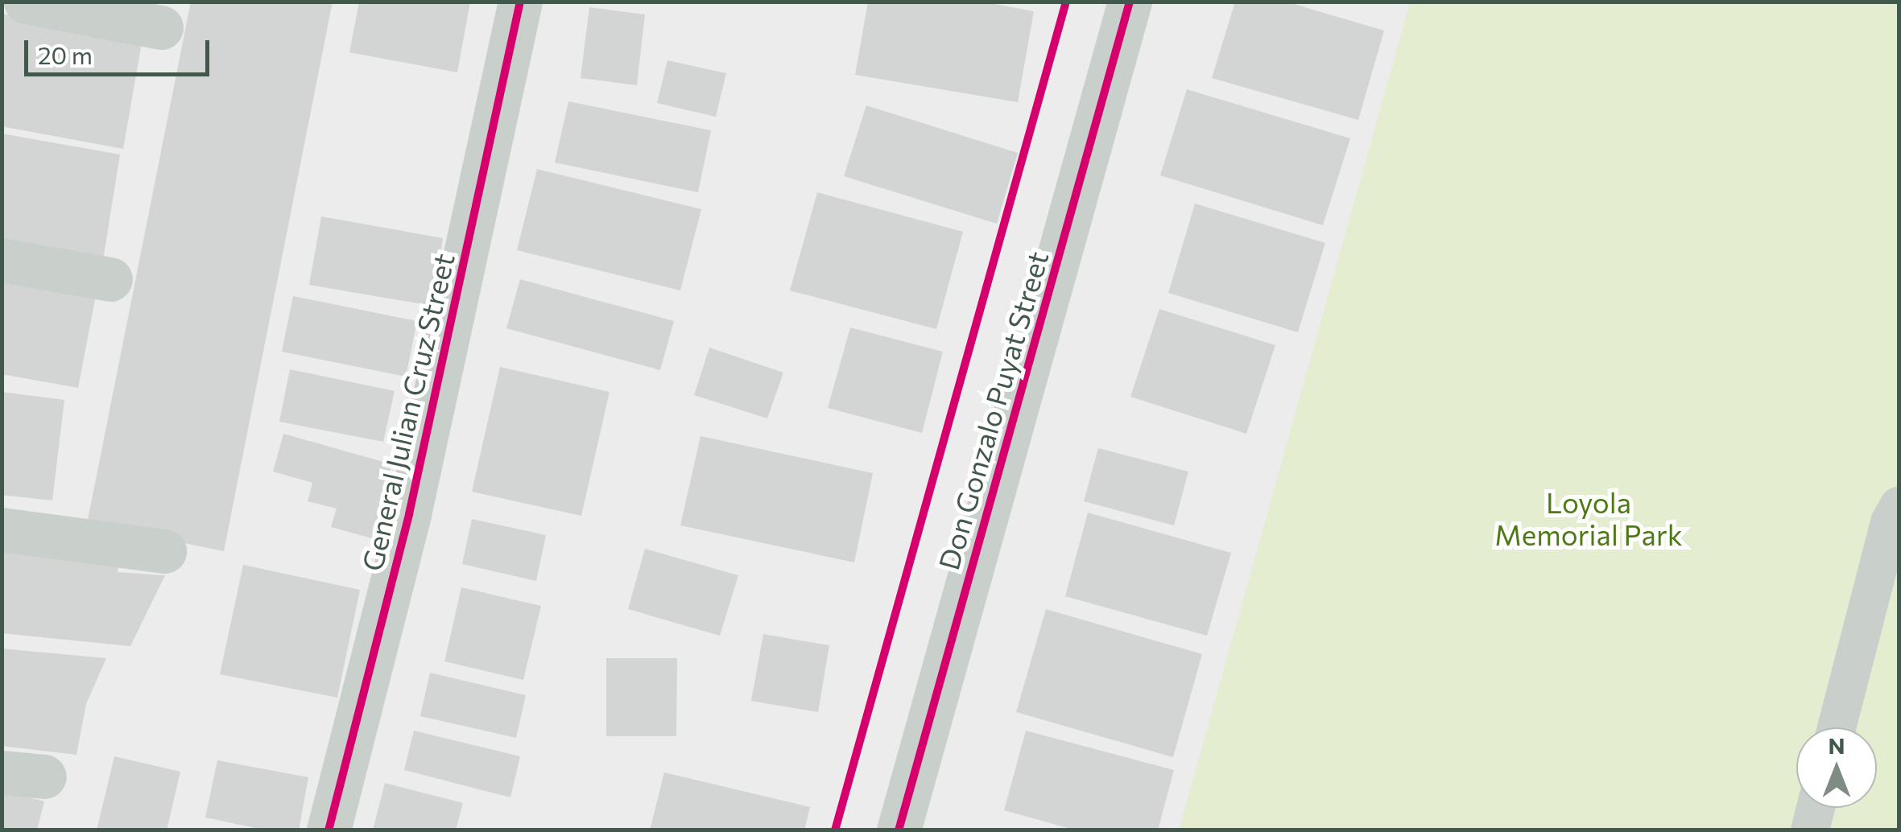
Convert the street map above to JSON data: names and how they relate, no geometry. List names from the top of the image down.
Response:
{
  "streets": {
    "street": ["Don Gonzalo Puyat Street", "General Julian Cruz Street"]
  },
  "parks": ["Loyola Memorial Park"],
  "scale_bar": "20 m",
  "north": "top"
}
